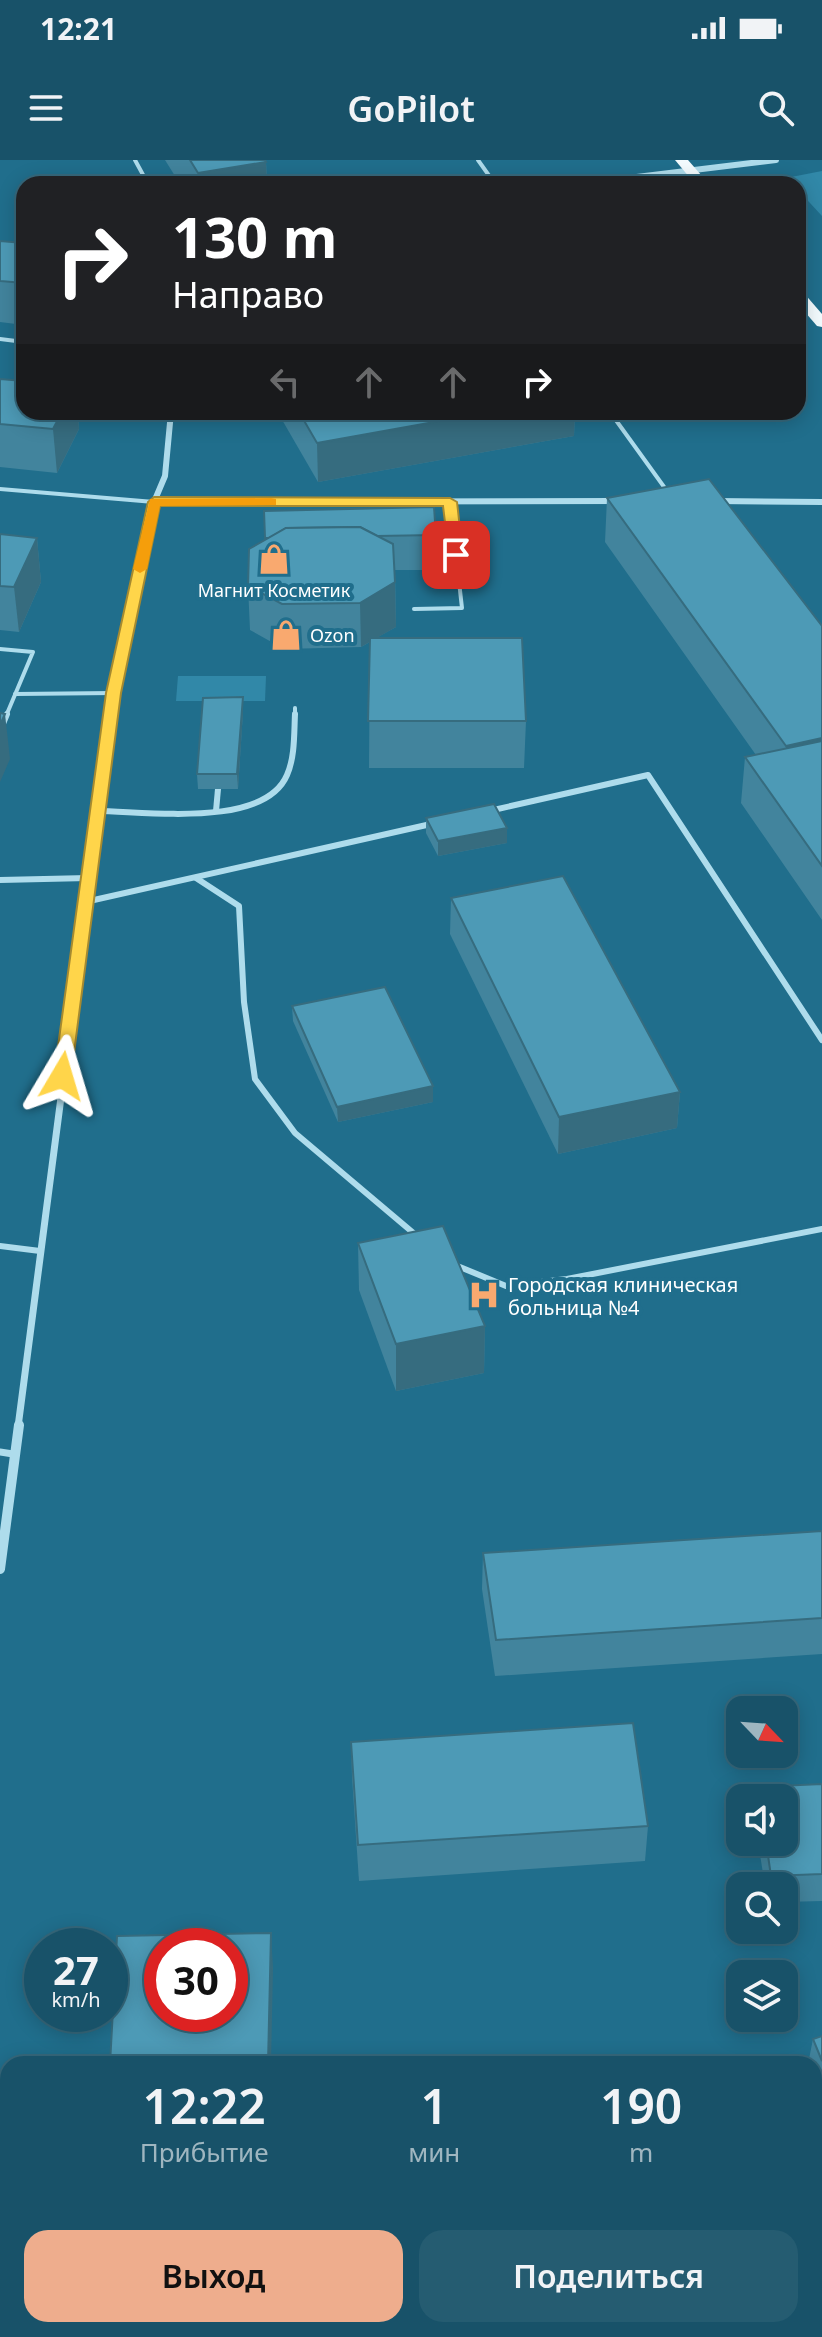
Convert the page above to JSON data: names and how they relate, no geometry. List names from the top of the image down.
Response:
{
  "places": {
    "shop": ["Магнит Косметик", "Ozon"],
    "hospital": ["Городская клиническая больница №4"]
  },
  "north": "bottom right",
  "page": {
    "status": "12:21",
    "header": "GoPilot",
    "turn": ["130 m", "Направо"],
    "speed": "27 km/h",
    "limit": "30",
    "eta": [
      "12:22",
      "Прибытие",
      "1",
      "мин",
      "190",
      "m"
    ],
    "buttons": ["Выход", "Поделиться"]
  }
}
